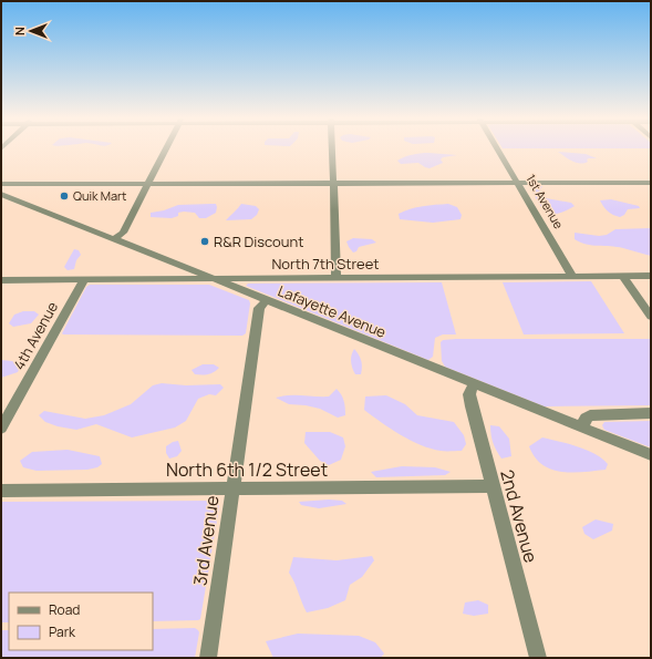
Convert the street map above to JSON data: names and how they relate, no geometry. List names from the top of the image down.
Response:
{
  "streets": {
    "street": [
      "1st Avenue",
      "North 7th Street",
      "Lafayette Avenue",
      "4th Avenue",
      "North 6th 1/2 Street",
      "2nd Avenue",
      "3rd Avenue"
    ]
  },
  "crossings": [
    ["1st Avenue", "North 7th Street"],
    ["North 7th Street", "Lafayette Avenue"],
    ["North 7th Street", "4th Avenue"],
    ["Lafayette Avenue", "2nd Avenue"],
    ["Lafayette Avenue", "3rd Avenue"],
    ["North 6th 1/2 Street", "2nd Avenue"],
    ["North 6th 1/2 Street", "3rd Avenue"]
  ],
  "places": ["Quik Mart", "R&R Discount"],
  "legend": ["Road", "Park"],
  "north": "left"
}
